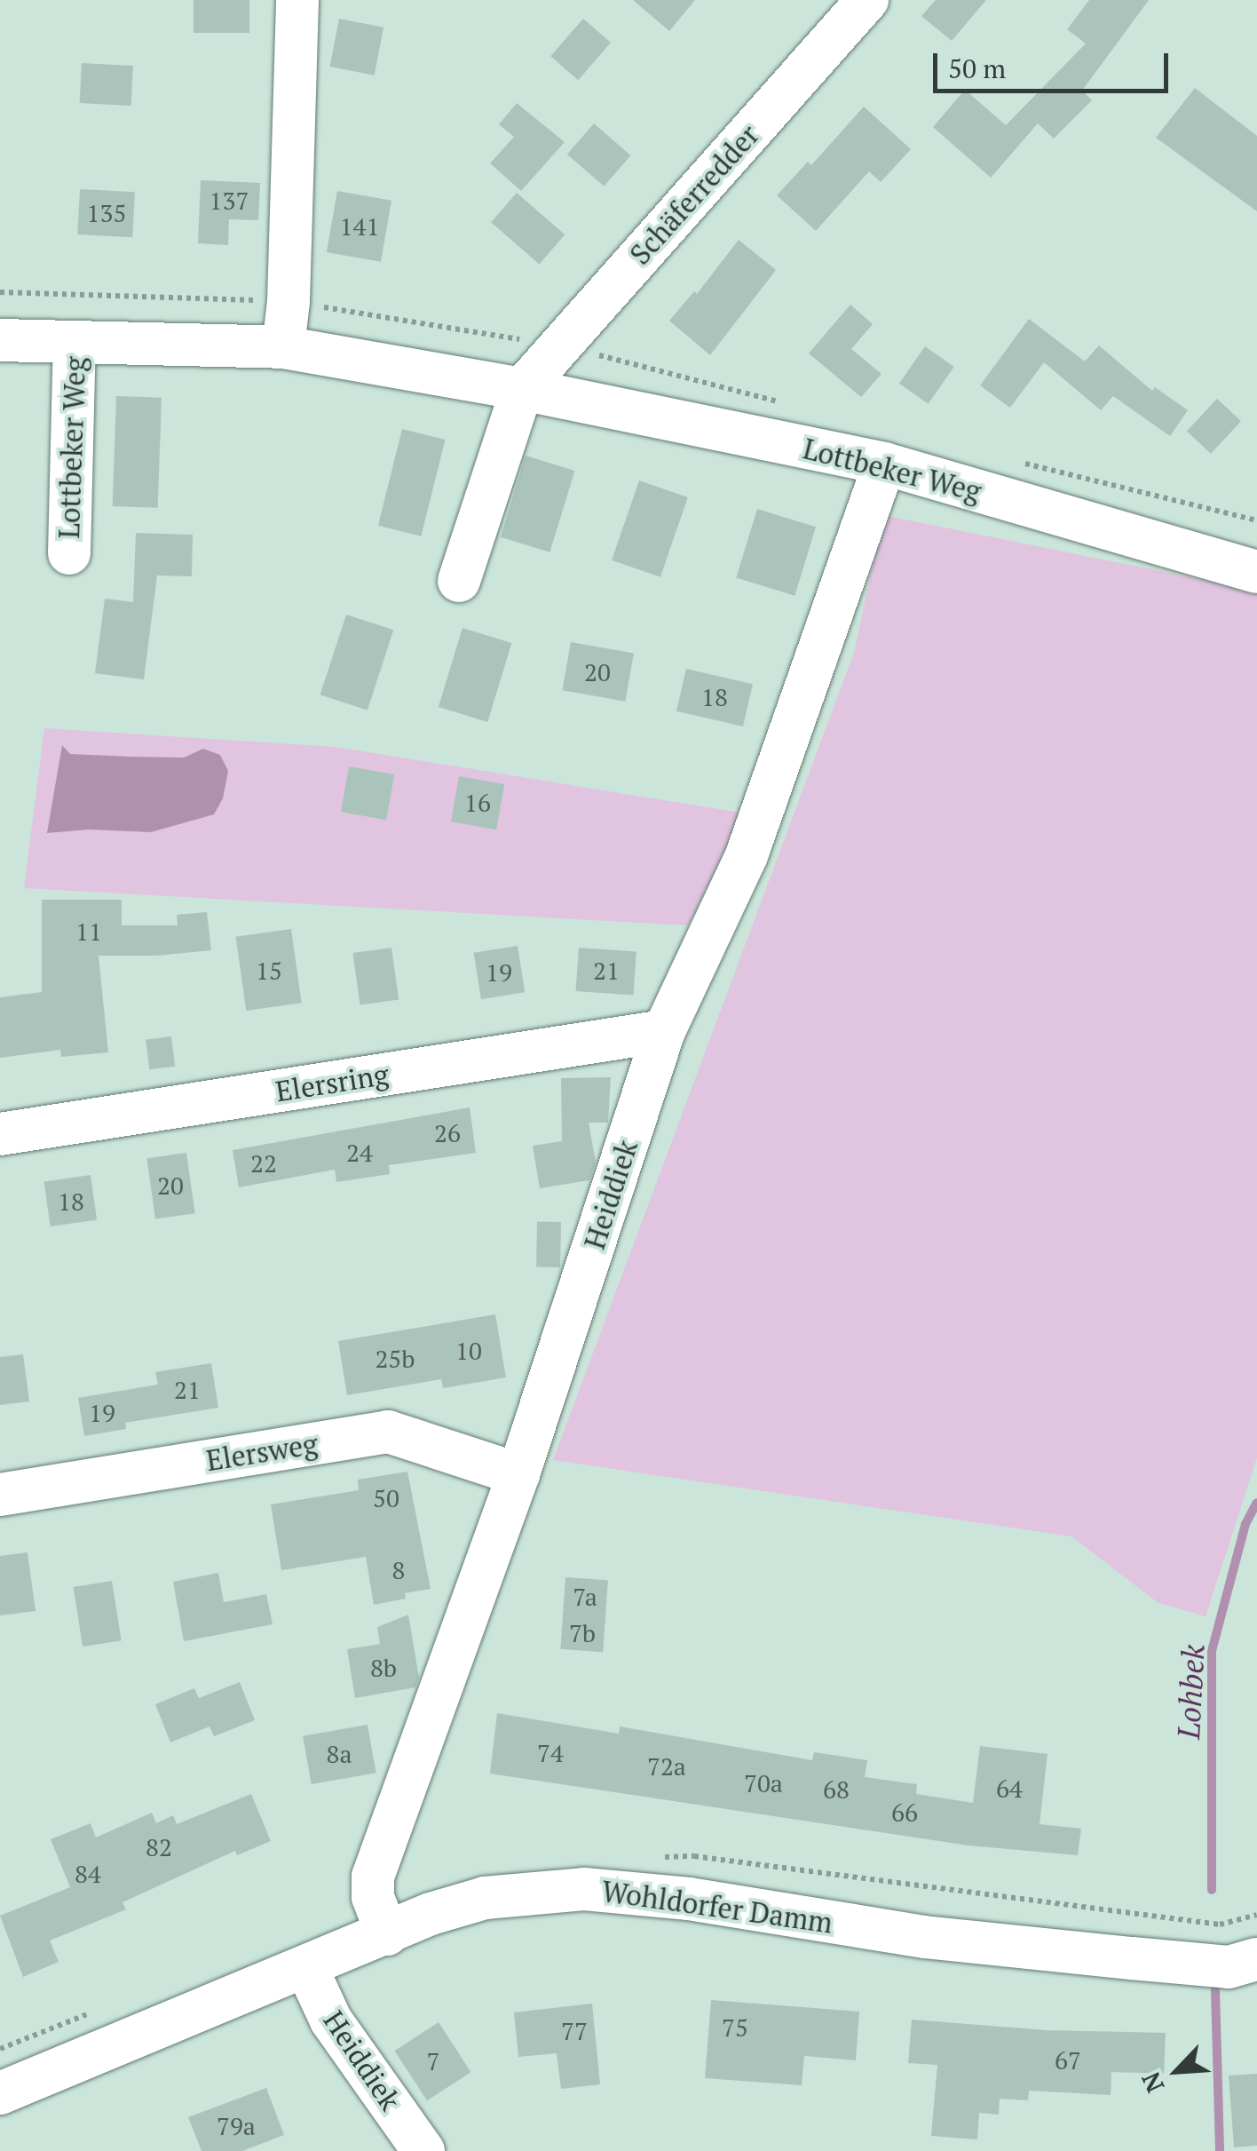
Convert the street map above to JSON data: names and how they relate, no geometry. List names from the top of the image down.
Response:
{
  "streets": {
    "street": [
      "Schäferredder",
      "Lottbeker Weg",
      "Elersring",
      "Heiddiek",
      "Elersweg",
      "Wohldorfer Damm"
    ]
  },
  "crossings": [
    ["Schäferredder", "Lottbeker Weg"],
    ["Lottbeker Weg", "Heiddiek"],
    ["Elersring", "Heiddiek"],
    ["Heiddiek", "Elersweg"],
    ["Heiddiek", "Wohldorfer Damm"]
  ],
  "water": ["Lohbek"],
  "house_numbers": [
    "137",
    "135",
    "141",
    "20",
    "18",
    "16",
    "11",
    "15",
    "21",
    "19",
    "26",
    "24",
    "22",
    "20",
    "18",
    "10",
    "25b",
    "21",
    "19",
    "50",
    "8",
    "7a",
    "7b",
    "8b",
    "74",
    "8a",
    "72a",
    "70a",
    "64",
    "68",
    "66",
    "82",
    "84",
    "75",
    "77",
    "67",
    "7",
    "79a"
  ],
  "scale_bar": "50 m",
  "north": "bottom left"
}
